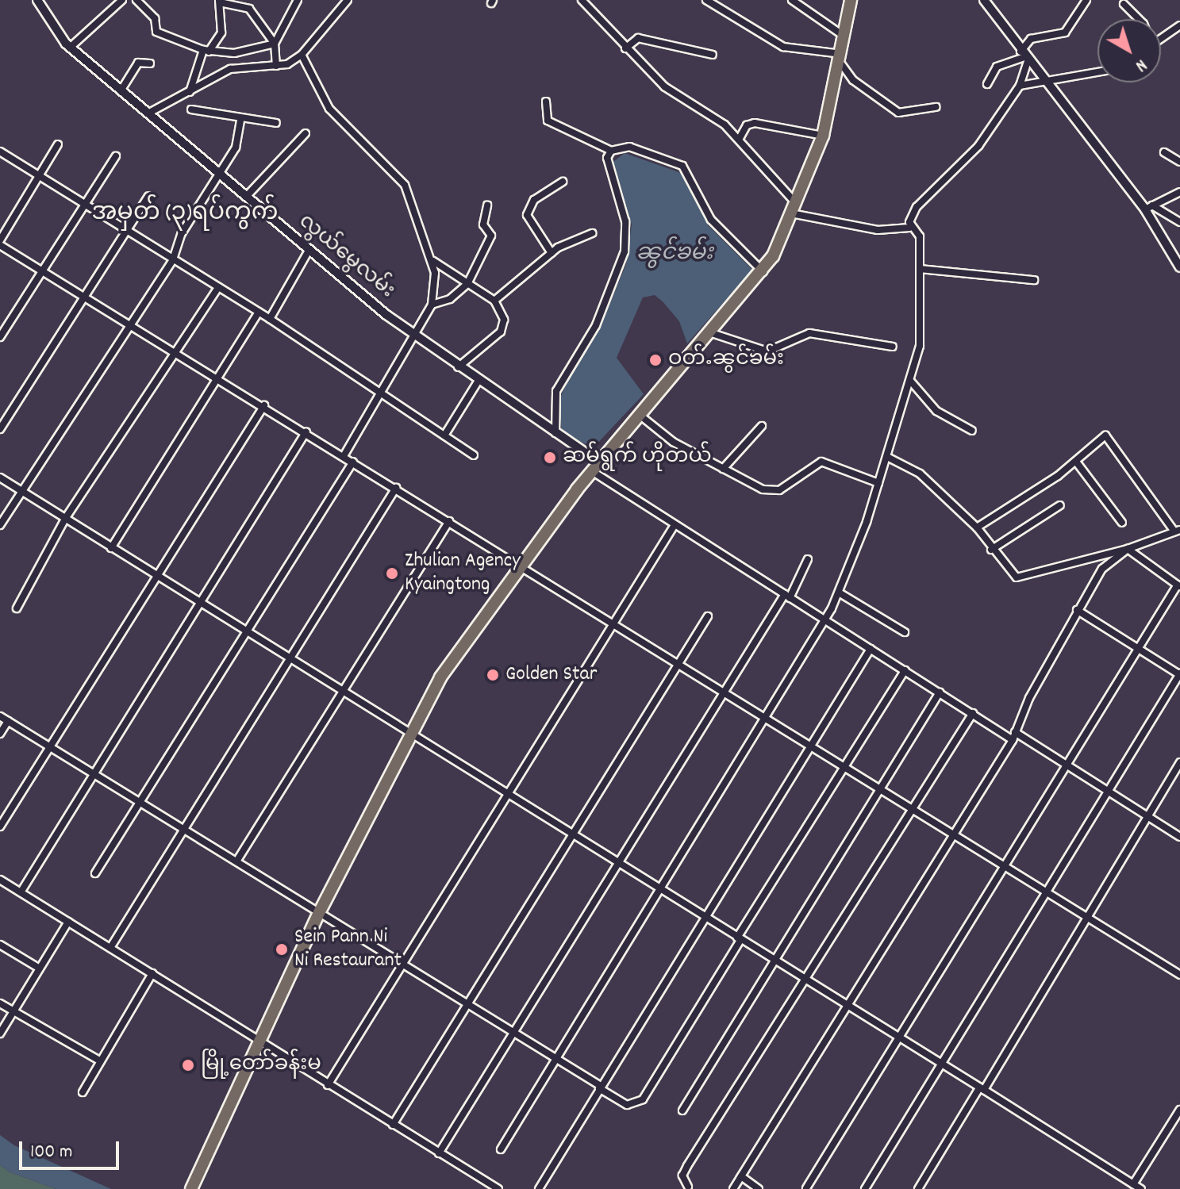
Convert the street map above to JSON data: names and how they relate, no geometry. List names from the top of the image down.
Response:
{
  "streets": {
    "street": ["လွယ်မွေလမ်း"]
  },
  "districts": ["အမှတ် (၃)ရပ်ကွက်"],
  "water": ["ၼွင်ၶမ်း"],
  "places": [
    "ဝတ်ႉၼွင်ၶမ်း",
    "ဆမ်ရွက် ဟိုတယ်",
    "Zhulian Agency Kyaingtong",
    "Golden Star",
    "Sein Pann Ni Ni Restaurant",
    "မြို့တော်ခန်းမ"
  ],
  "scale_bar": "100 m",
  "north": "bottom right"
}
